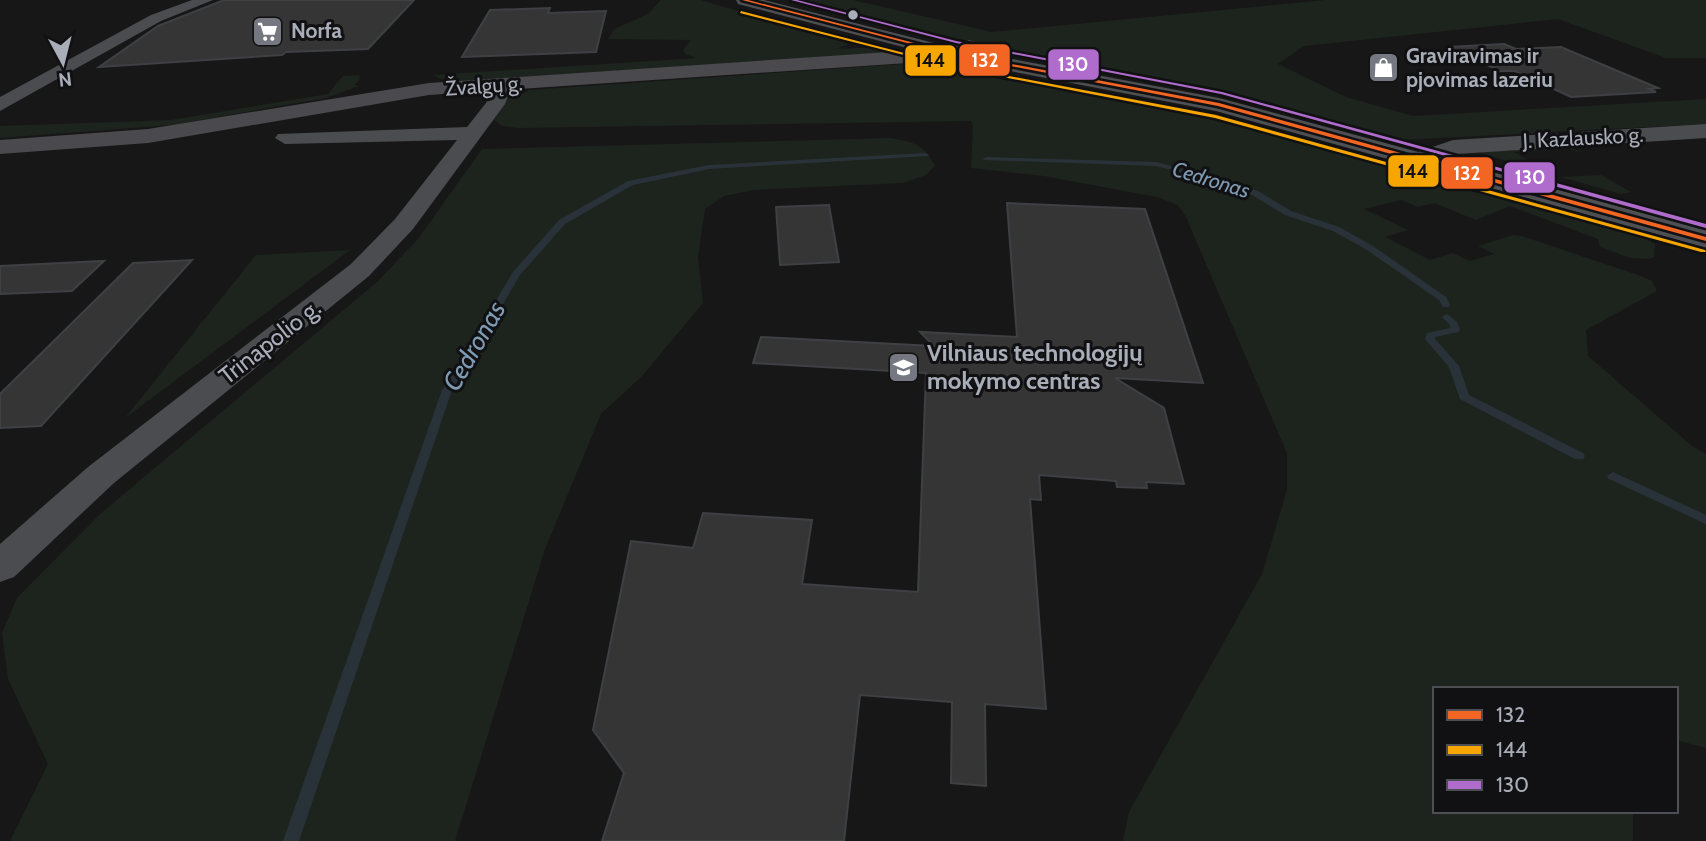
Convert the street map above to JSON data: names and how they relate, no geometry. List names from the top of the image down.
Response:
{
  "streets": {
    "main road": ["Žvalgų g."],
    "street": ["J. Kazlausko g.", "Trinapolio g."]
  },
  "crossings": [
    ["Žvalgų g.", "Trinapolio g."]
  ],
  "water": ["Cedronas"],
  "places": {
    "supermarket": ["Norfa"],
    "shop": ["Graviravimas ir pjovimas lazeriu"],
    "school or university": ["Vilniaus technologijų mokymo centras"]
  },
  "lines": ["transit line 132", "transit line 130", "transit line 144"],
  "legend": ["132", "144", "130"],
  "north": "bottom"
}
